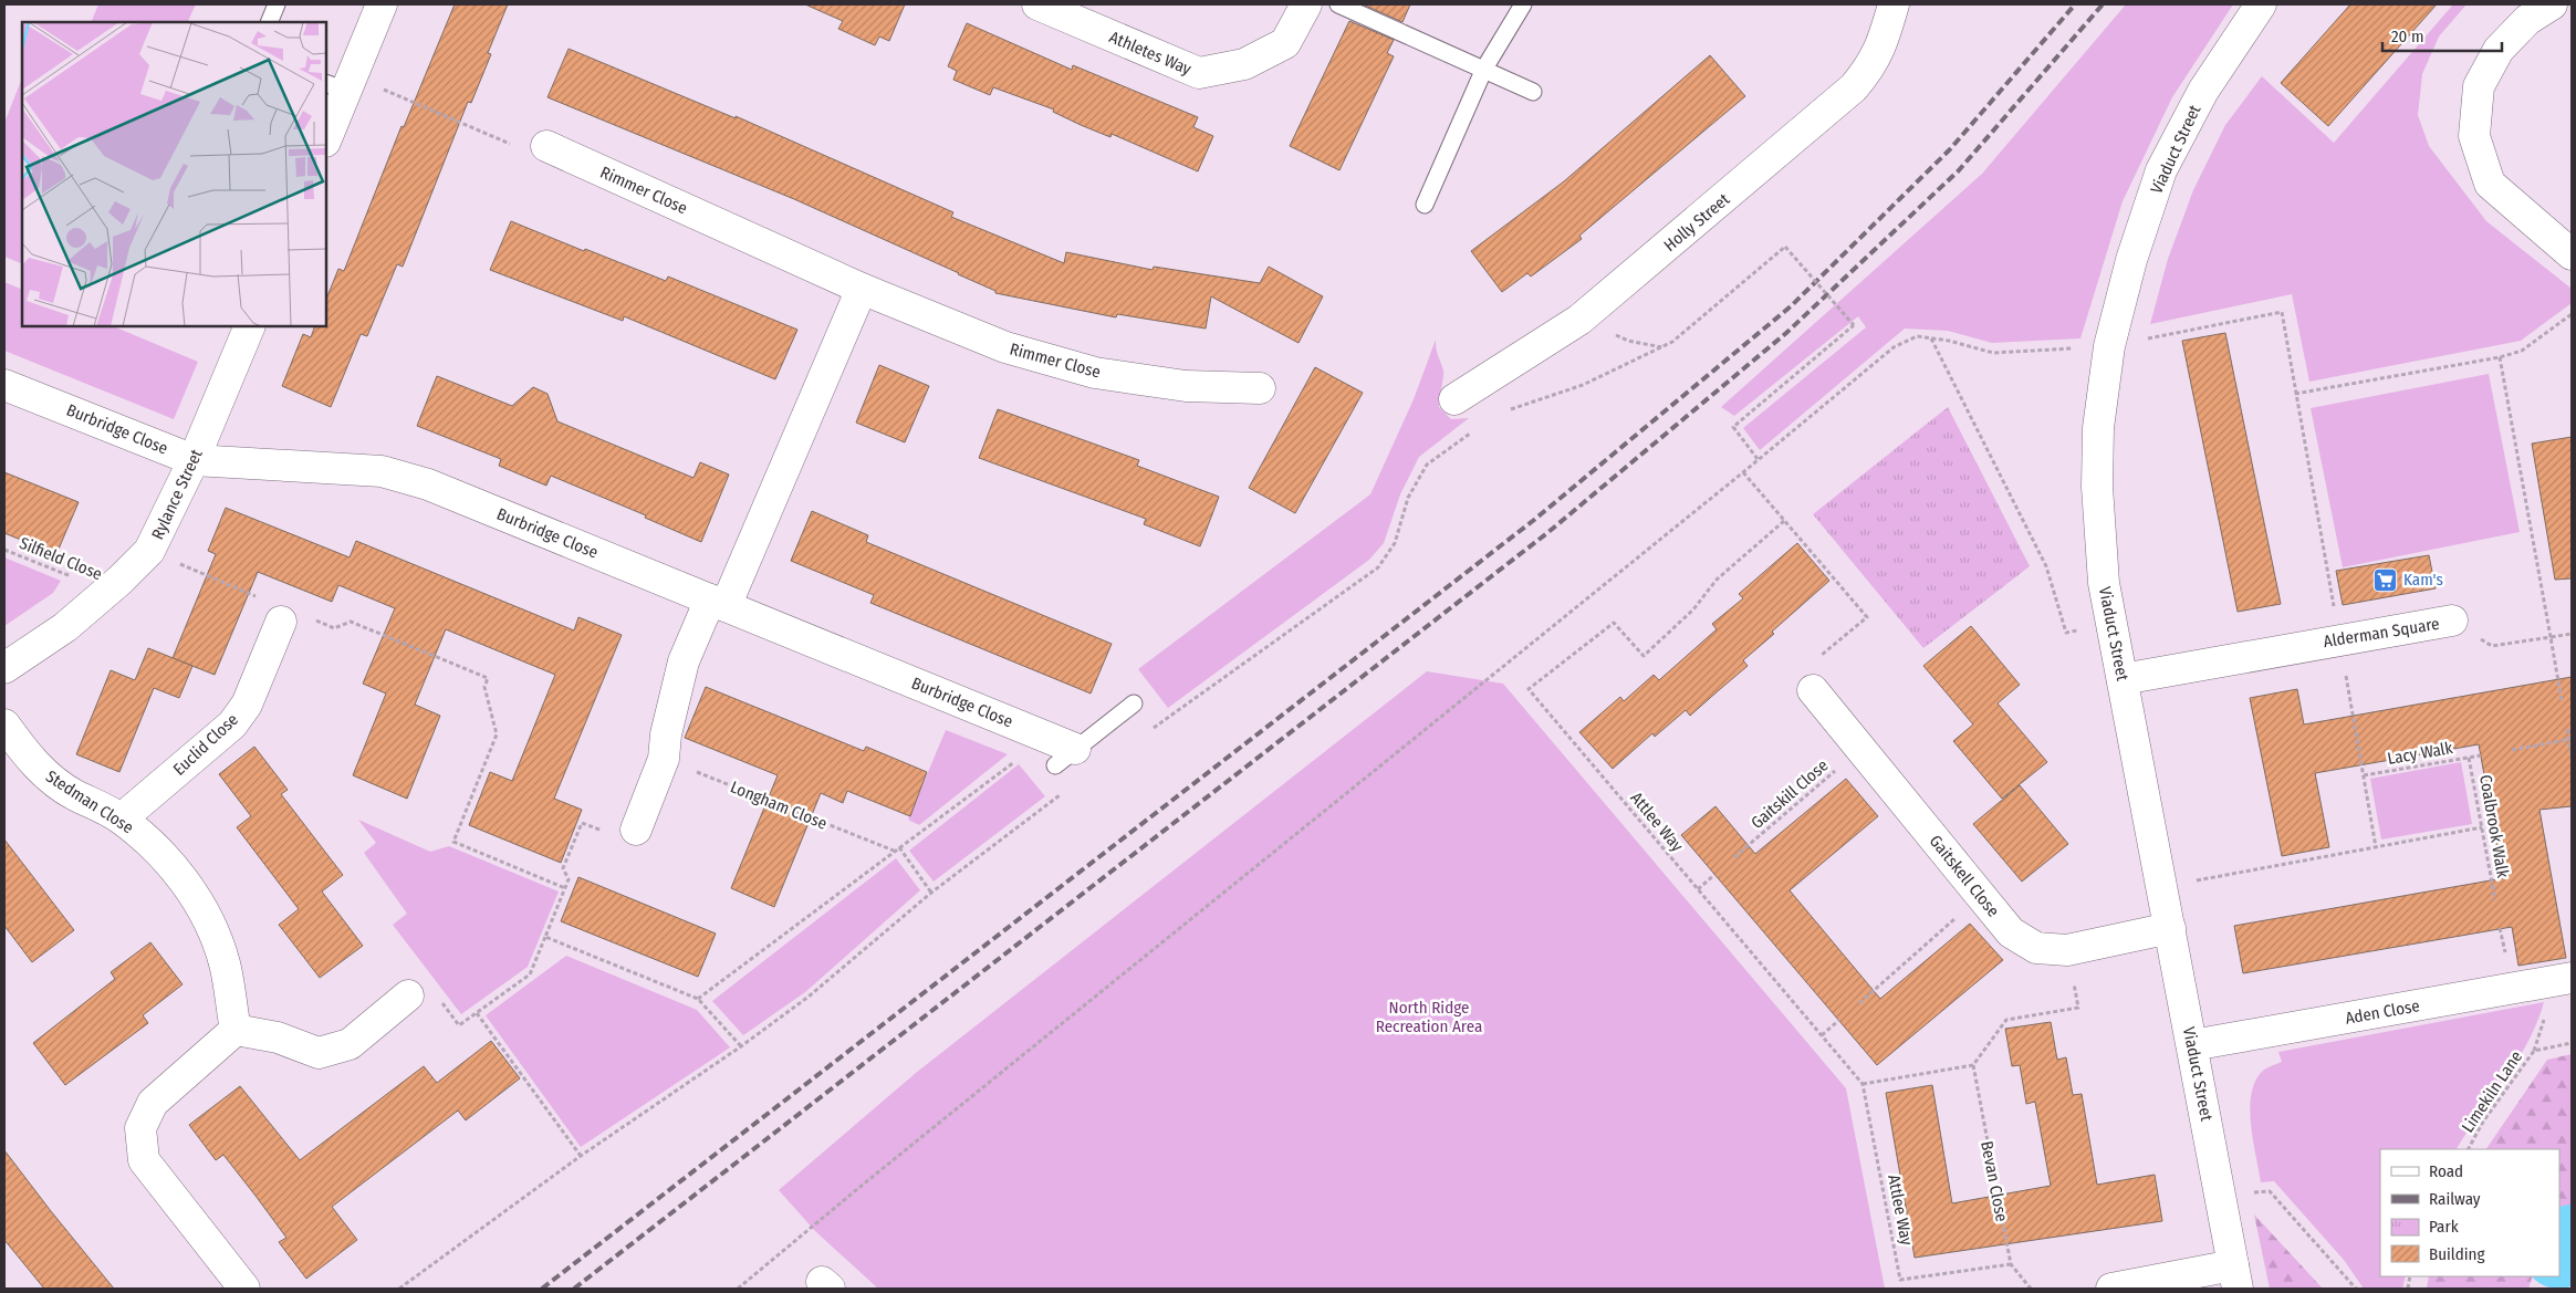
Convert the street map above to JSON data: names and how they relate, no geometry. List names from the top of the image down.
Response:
{
  "streets": {
    "street": [
      "Athletes Way",
      "Viaduct Street",
      "Rimmer Close",
      "Holly Street",
      "Burbridge Close",
      "Rylance Street",
      "Alderman Square",
      "Euclid Close",
      "Stedman Close",
      "Gaitskell Close",
      "Aden Close"
    ],
    "path": [
      "Silfield Close",
      "Lacy Walk",
      "Gaitskill Close",
      "Longham Close",
      "Attlee Way",
      "Coalbrook Walk",
      "Limekiln Lane",
      "Bevan Close"
    ]
  },
  "crossings": [
    ["Viaduct Street", "Alderman Square"],
    ["Viaduct Street", "Gaitskell Close"],
    ["Viaduct Street", "Aden Close"],
    ["Burbridge Close", "Rylance Street"],
    ["Rylance Street", "Silfield Close"],
    ["Euclid Close", "Stedman Close"],
    ["Lacy Walk", "Coalbrook Walk"],
    ["Gaitskill Close", "Gaitskell Close"],
    ["Attlee Way", "Bevan Close"]
  ],
  "parks": ["North Ridge Recreation Area"],
  "places": {
    "supermarket": ["Kam's"]
  },
  "legend": [
    "Road",
    "Railway",
    "Park",
    "Building"
  ],
  "scale_bar": "20 m"
}
